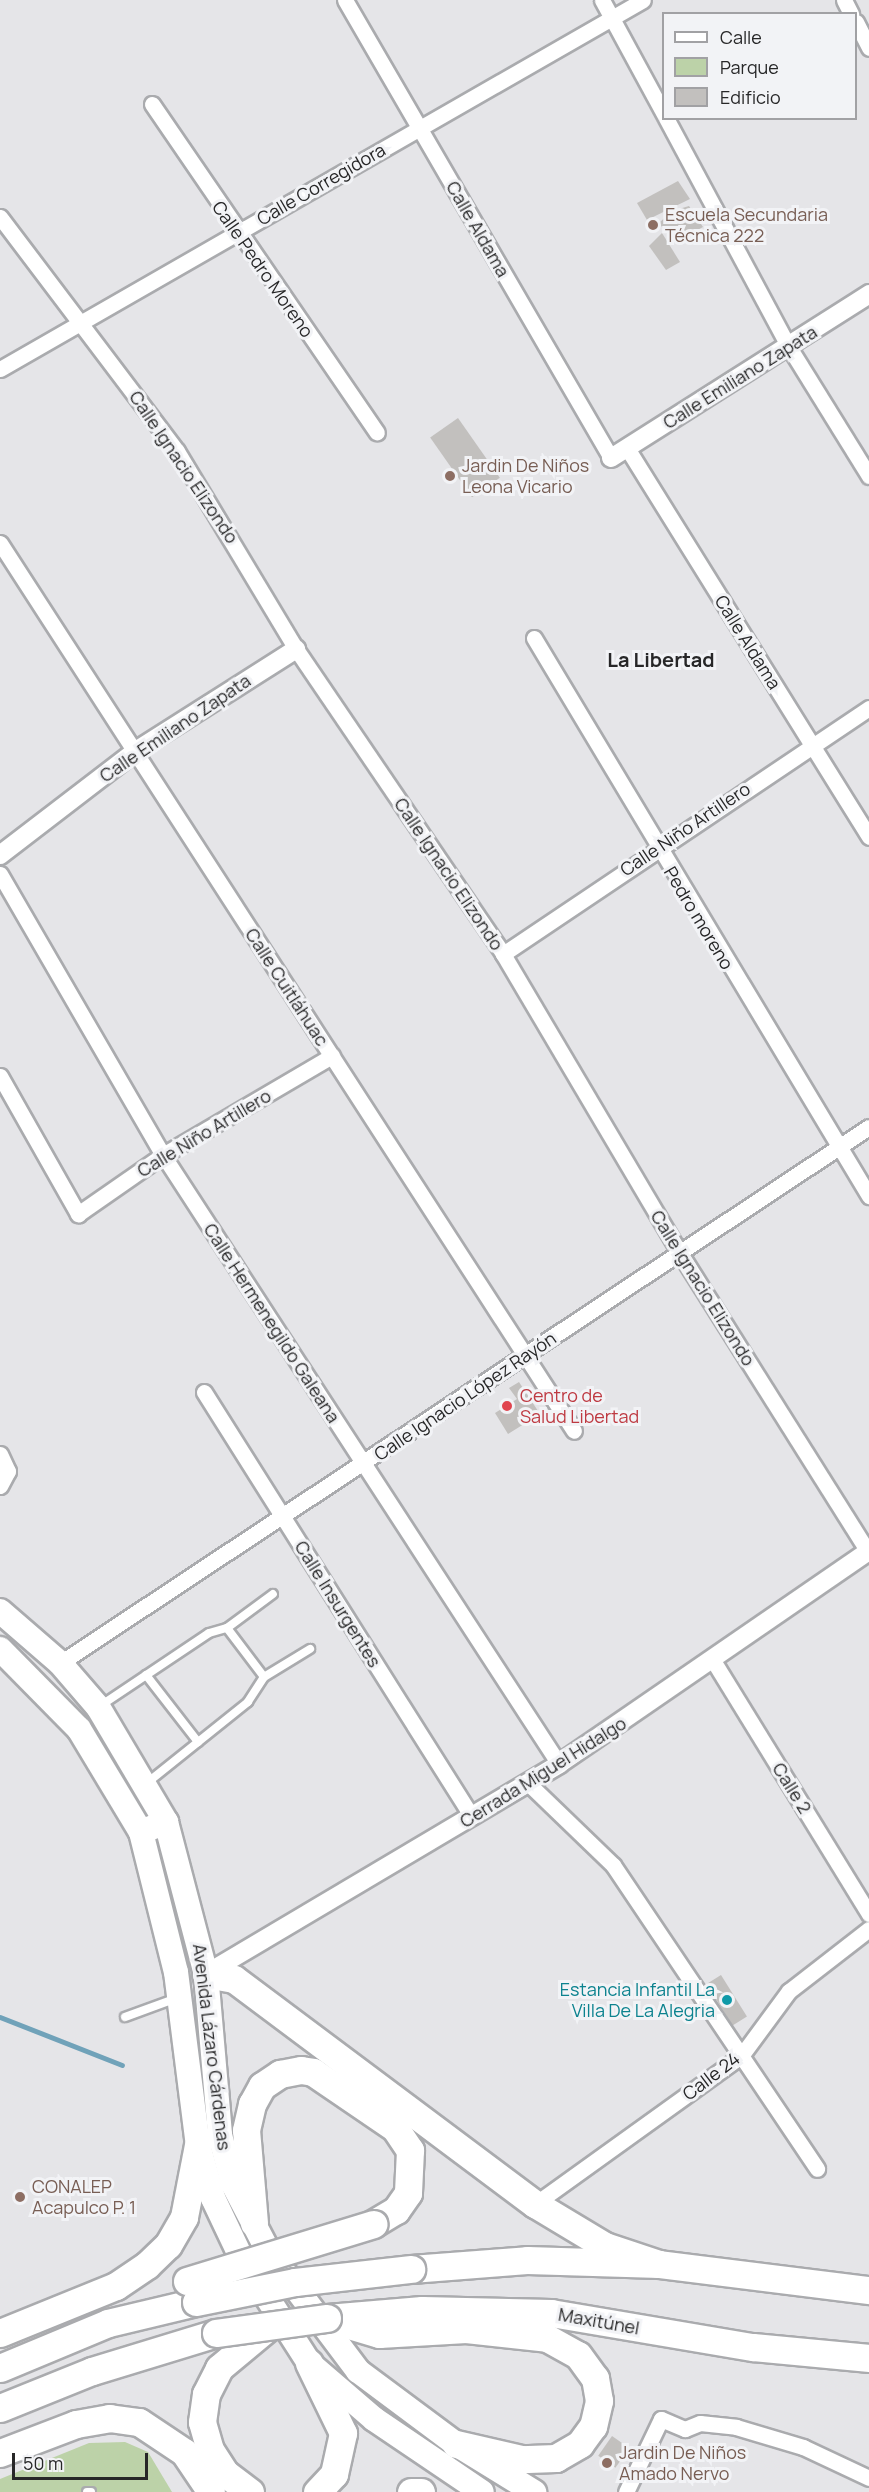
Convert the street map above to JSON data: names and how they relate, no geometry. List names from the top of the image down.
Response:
{
  "streets": {
    "highway": ["Maxitúnel"],
    "main road": ["Avenida Lázaro Cárdenas"],
    "street": [
      "Calle Corregidora",
      "Calle Aldama",
      "Calle Pedro Moreno",
      "Calle Emiliano Zapata",
      "Calle Ignacio Elizondo",
      "Calle Niño Artillero",
      "Pedro moreno",
      "Calle Cuitláhuac",
      "Calle Hermenegildo Galeana",
      "Calle Ignacio López Rayón",
      "Calle Insurgentes",
      "Cerrada Miguel Hidalgo",
      "Calle 2",
      "Calle 24"
    ]
  },
  "crossings": [
    ["Calle Corregidora", "Calle Aldama"],
    ["Calle Corregidora", "Calle Pedro Moreno"],
    ["Calle Corregidora", "Calle Ignacio Elizondo"],
    ["Calle Aldama", "Calle Emiliano Zapata"],
    ["Calle Aldama", "Calle Niño Artillero"],
    ["Calle Emiliano Zapata", "Calle Ignacio Elizondo"],
    ["Calle Emiliano Zapata", "Calle Cuitláhuac"],
    ["Calle Ignacio Elizondo", "Calle Niño Artillero"],
    ["Calle Ignacio Elizondo", "Calle Ignacio López Rayón"],
    ["Calle Ignacio Elizondo", "Cerrada Miguel Hidalgo"],
    ["Calle Niño Artillero", "Pedro moreno"],
    ["Calle Niño Artillero", "Calle Cuitláhuac"],
    ["Calle Niño Artillero", "Calle Hermenegildo Galeana"],
    ["Pedro moreno", "Calle Ignacio López Rayón"],
    ["Calle Cuitláhuac", "Calle Ignacio López Rayón"],
    ["Calle Hermenegildo Galeana", "Calle Ignacio López Rayón"],
    ["Calle Hermenegildo Galeana", "Cerrada Miguel Hidalgo"],
    ["Calle Ignacio López Rayón", "Calle Insurgentes"],
    ["Calle Ignacio López Rayón", "Avenida Lázaro Cárdenas"],
    ["Calle Insurgentes", "Cerrada Miguel Hidalgo"],
    ["Cerrada Miguel Hidalgo", "Calle 2"],
    ["Cerrada Miguel Hidalgo", "Avenida Lázaro Cárdenas"]
  ],
  "districts": ["La Libertad"],
  "places": [
    "Escuela Secundaria Técnica 222",
    "Jardin De Niños Leona Vicario",
    "Centro de Salud Libertad",
    "Estancia Infantil La Villa De La Alegria",
    "CONALEP Acapulco P. 1",
    "Jardin De Niños Amado Nervo"
  ],
  "legend": ["Calle", "Parque", "Edificio"],
  "scale_bar": "50 m"
}
